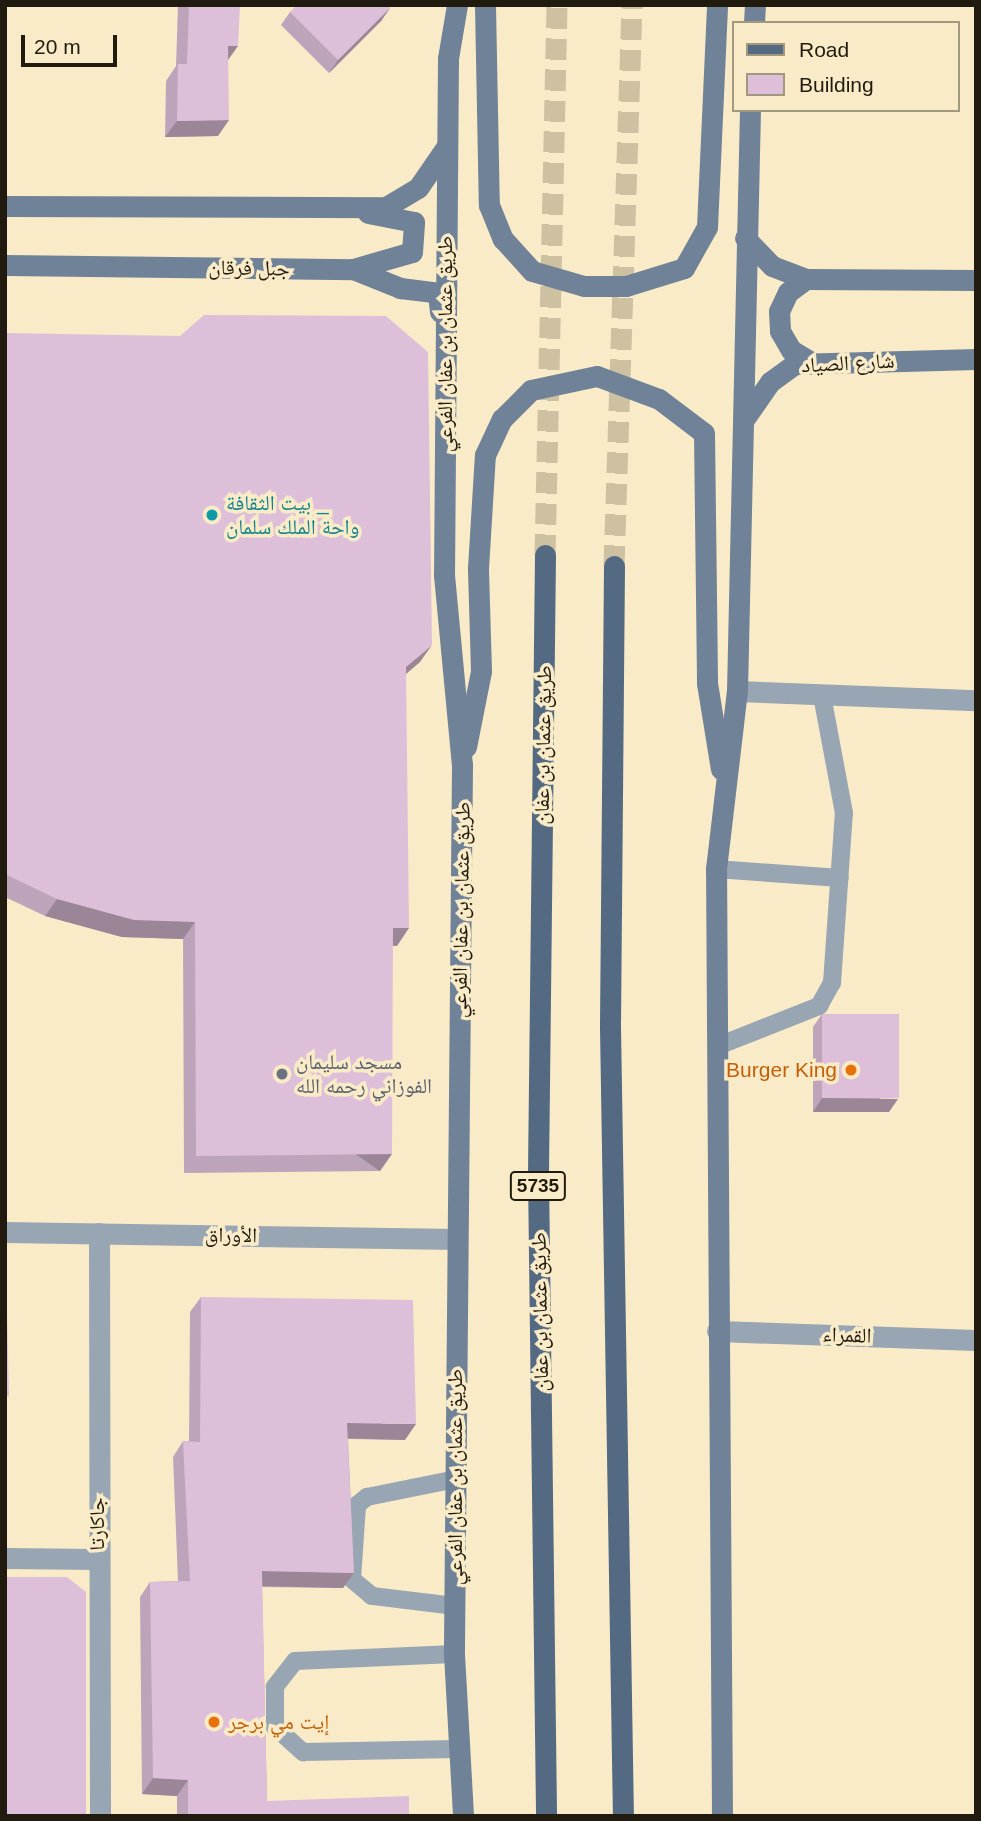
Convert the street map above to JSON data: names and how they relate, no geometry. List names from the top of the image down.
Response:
{
  "streets": {
    "main road": ["طريق عثمان بن عفان", "5735"],
    "street": [
      "جبل فرقان",
      "طريق عثمان بن عفان الفرعي",
      "شارع الصياد",
      "الأوراق",
      "القمراء",
      "جاكارتا"
    ]
  },
  "crossings": [
    ["جبل فرقان", "طريق عثمان بن عفان الفرعي"],
    ["طريق عثمان بن عفان الفرعي", "الأوراق"],
    ["الأوراق", "جاكارتا"]
  ],
  "places": [
    "بيت الثقافة _ واحة الملك سلمان",
    "Burger King",
    "مسجد سليمان الفوزاني رحمه الله",
    "إيت مي برجر"
  ],
  "legend": ["Road", "Building"],
  "scale_bar": "20 m"
}
